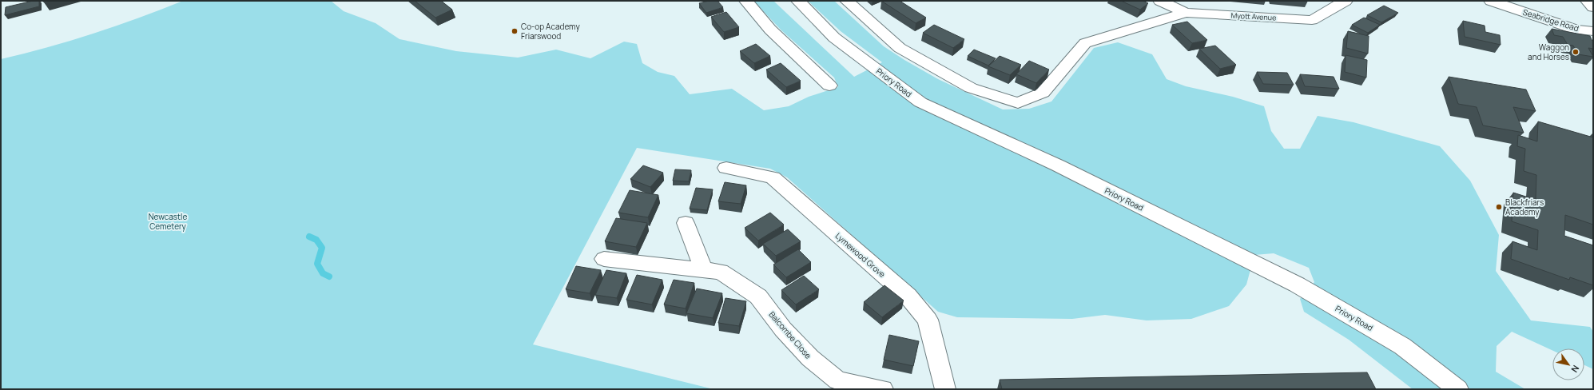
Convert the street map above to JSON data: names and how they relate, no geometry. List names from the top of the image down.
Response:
{
  "streets": {
    "main road": [
      "Myott Avenue",
      "Seabridge Road",
      "Priory Road",
      "Lymewood Grove",
      "Balcombe Close"
    ]
  },
  "parks": ["Newcastle Cemetery"],
  "places": ["Co-op Academy Friarswood", "Waggon and Horses", "Blackfriars Academy"],
  "north": "bottom right"
}
